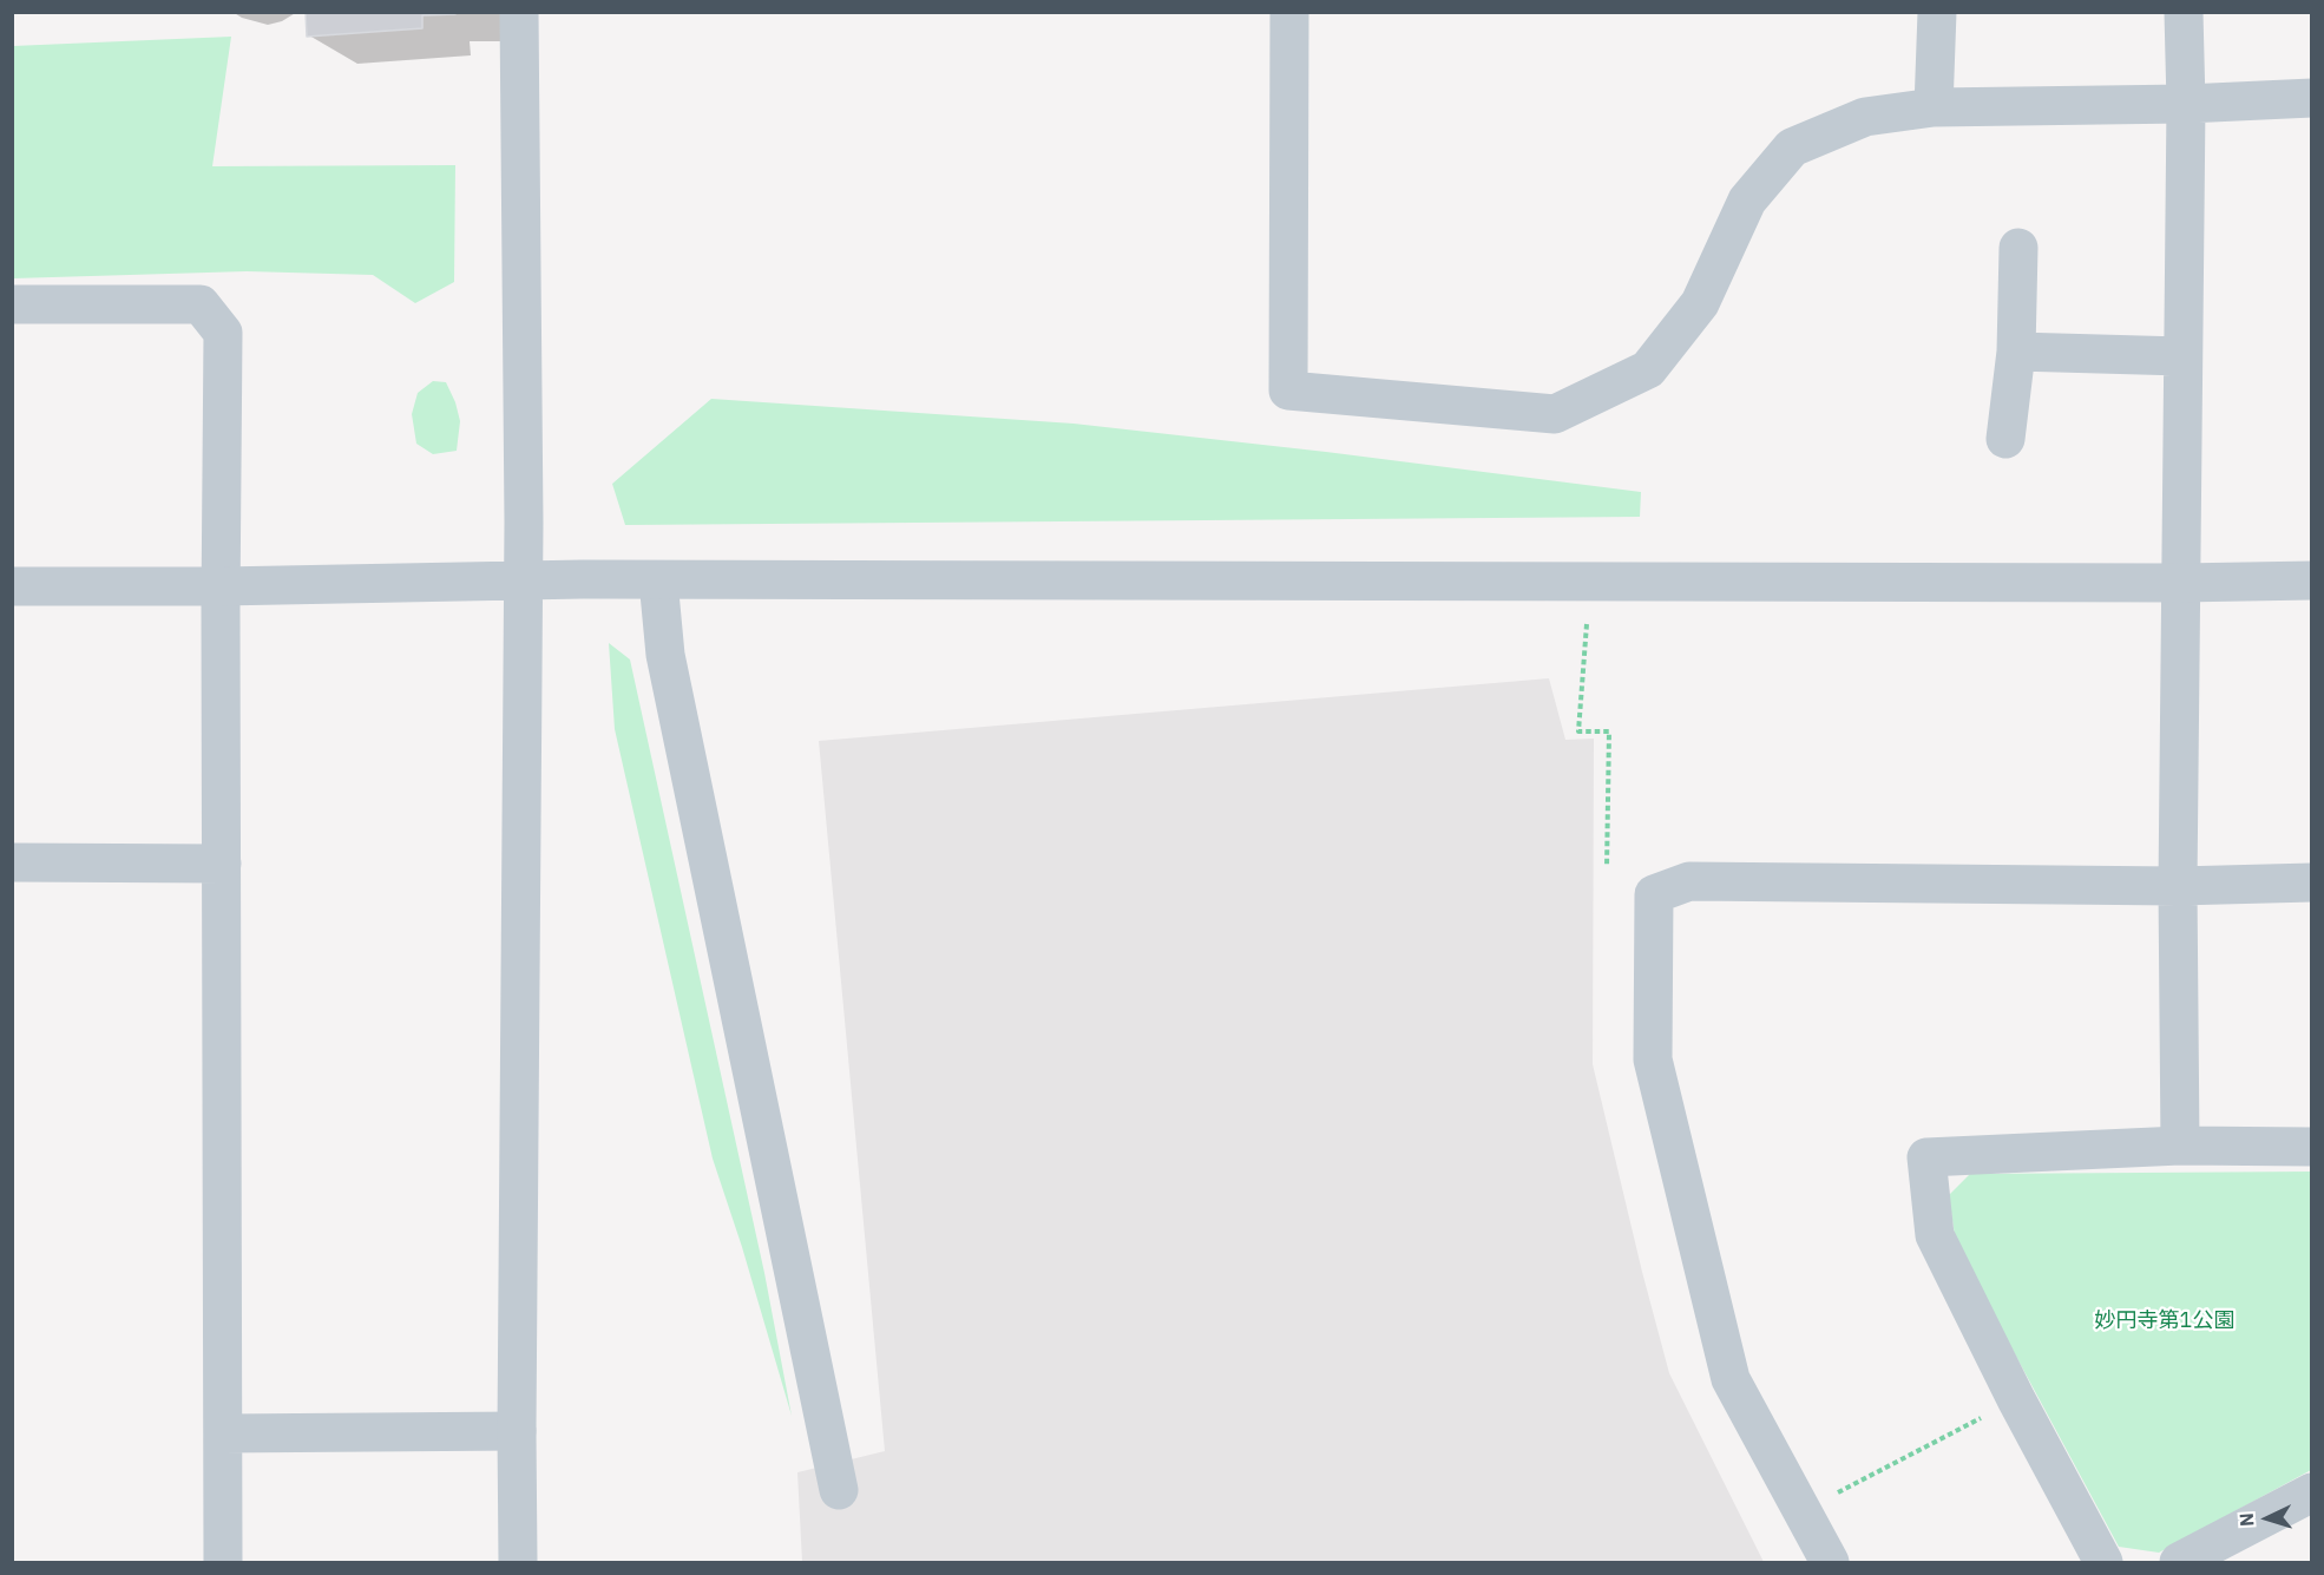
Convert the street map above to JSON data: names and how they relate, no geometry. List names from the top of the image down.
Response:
{
  "parks": ["妙円寺第1公園"],
  "north": "left"
}
